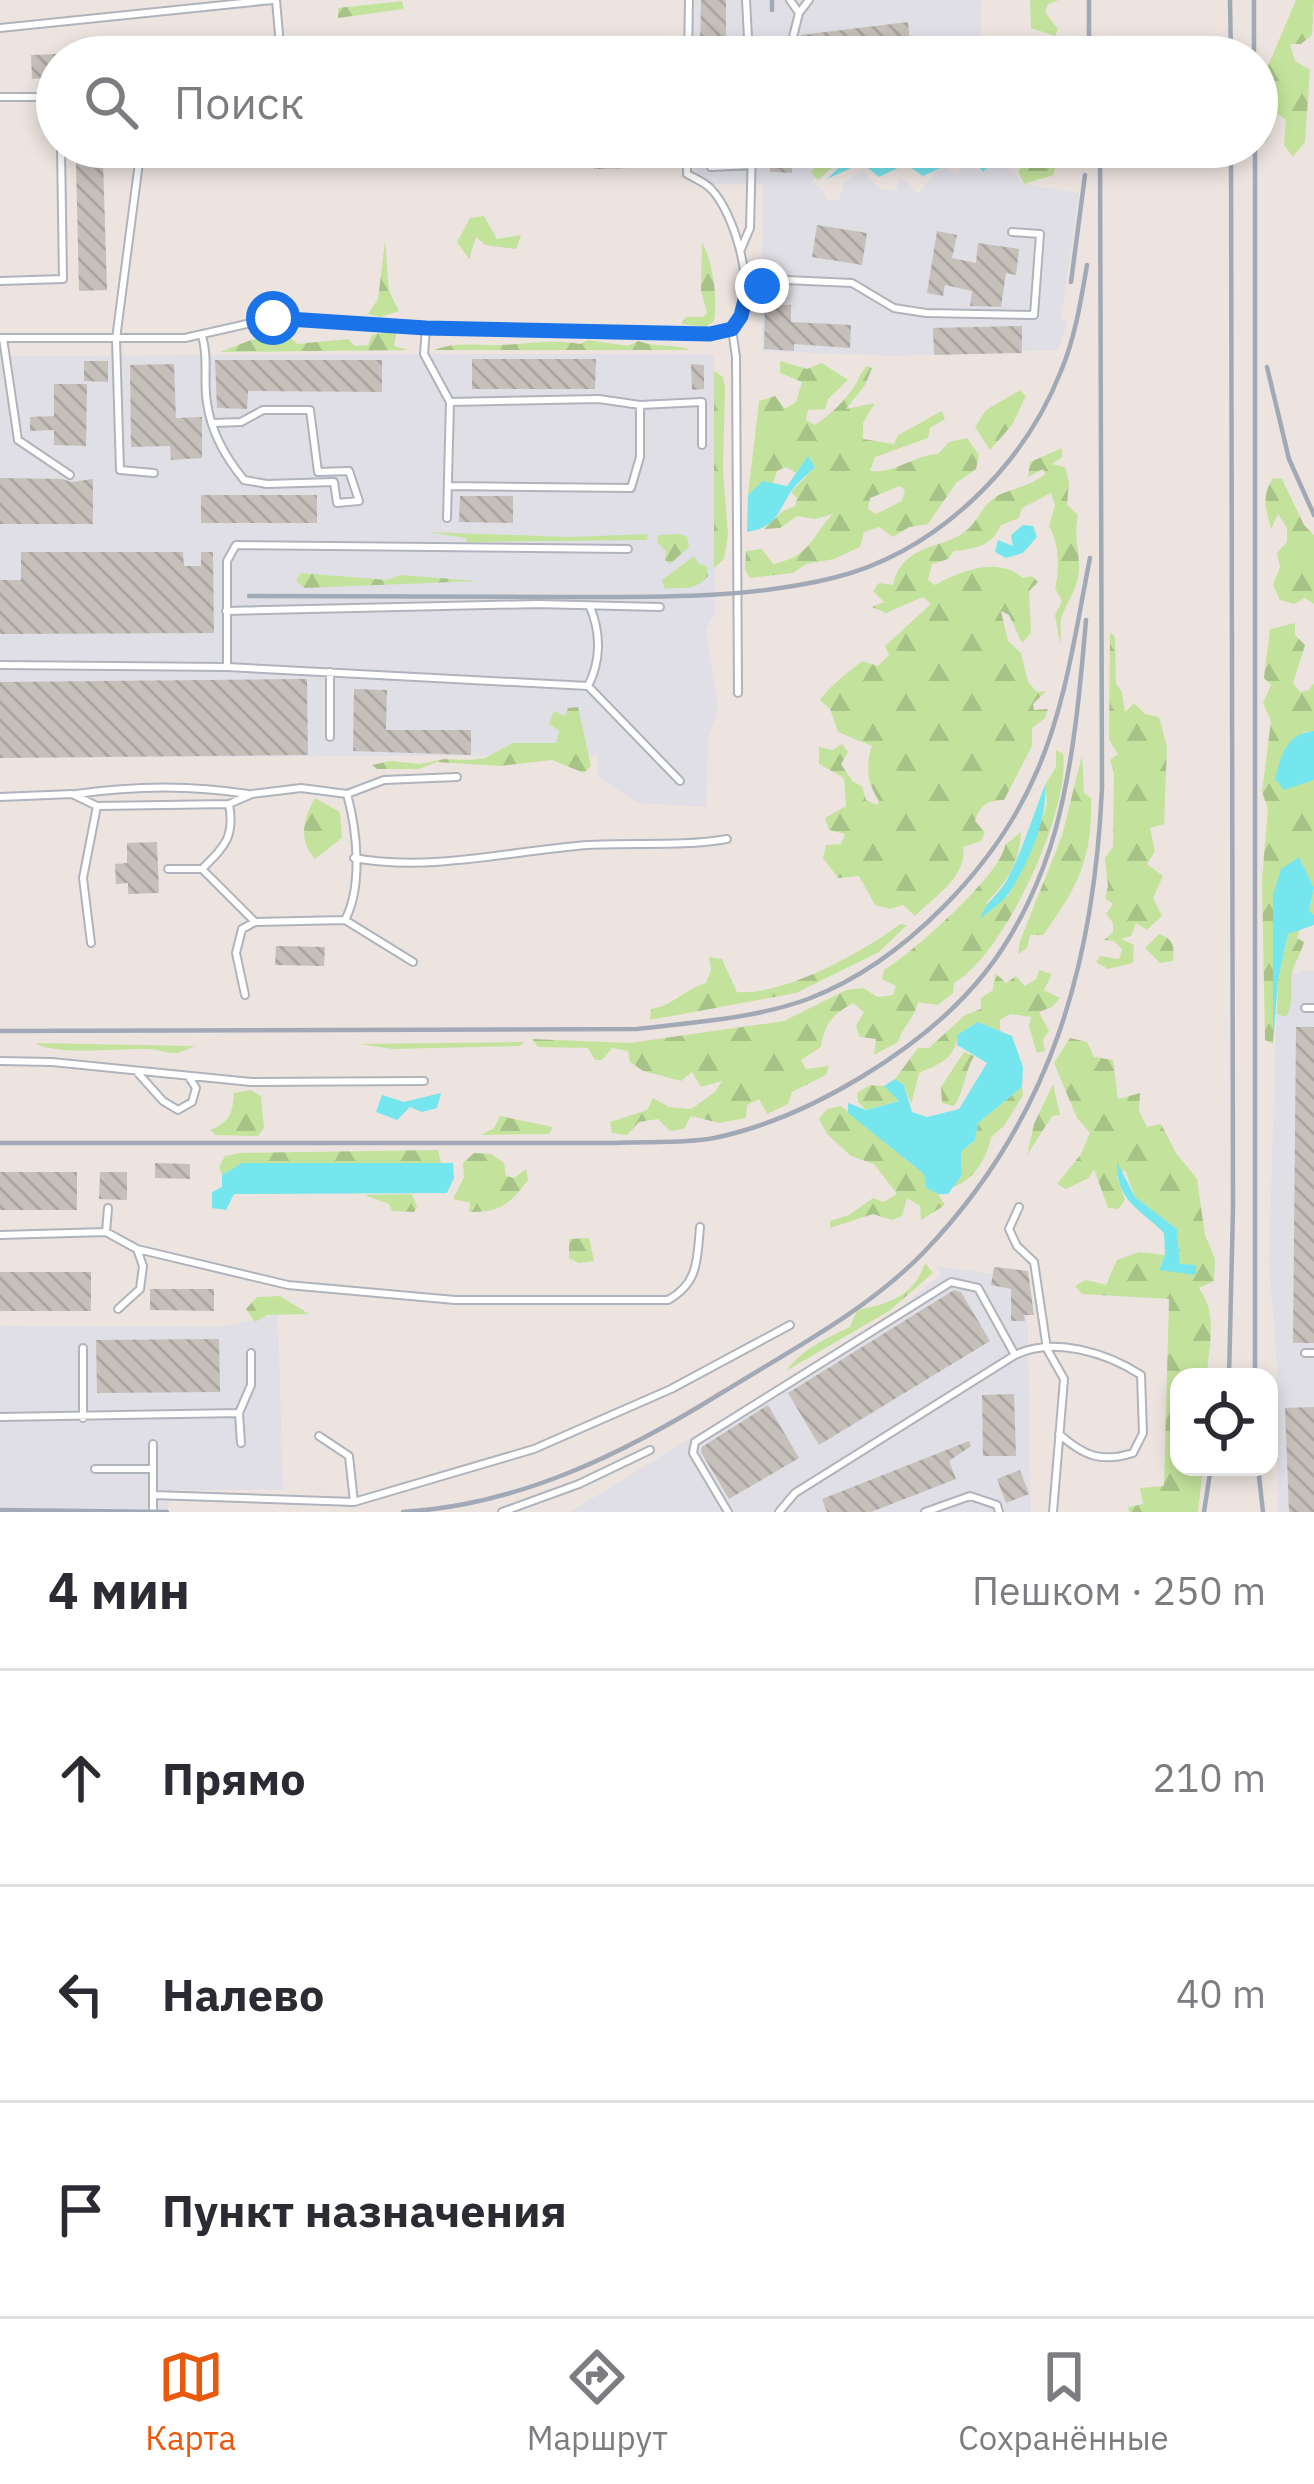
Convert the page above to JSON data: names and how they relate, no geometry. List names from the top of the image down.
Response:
{
  "page": {
    "search": "Поиск",
    "heading": ["4 мин", "Пешком · 250 m"],
    "list": [
      ["Прямо", "210 m"],
      ["Налево", "40 m"],
      "Пункт назначения"
    ],
    "nav": ["Карта", "Маршрут", "Сохранённые"]
  }
}
